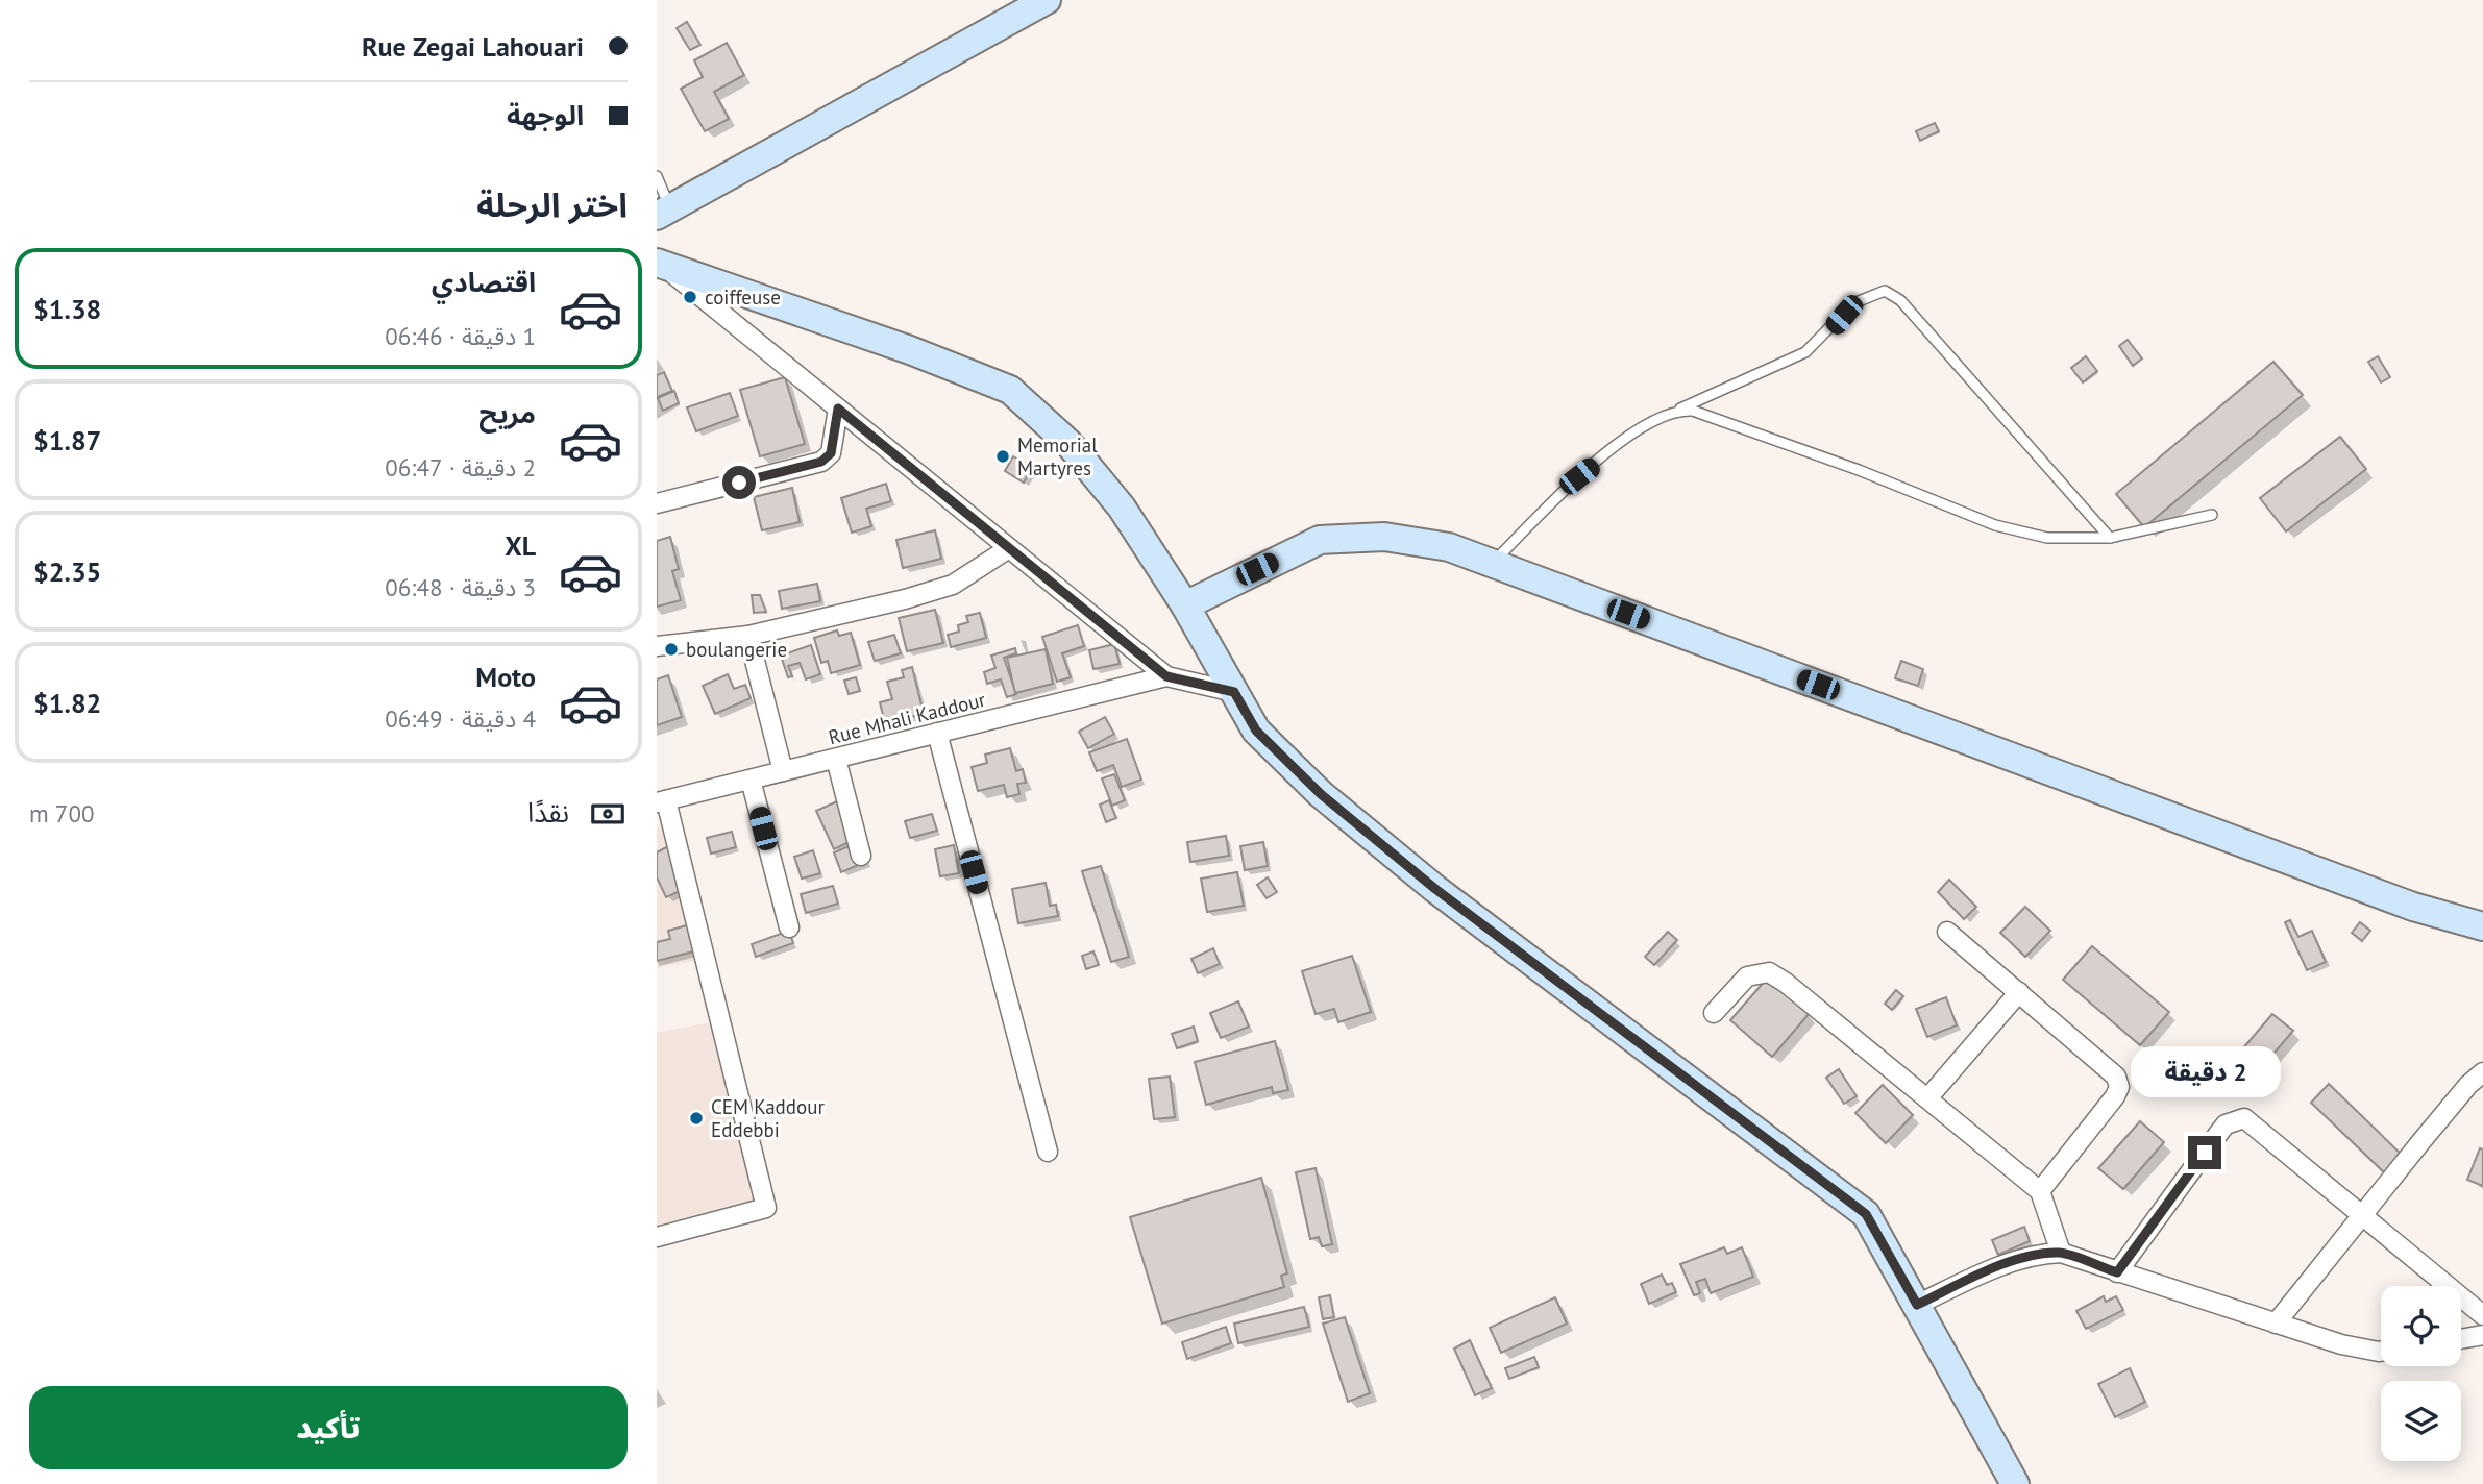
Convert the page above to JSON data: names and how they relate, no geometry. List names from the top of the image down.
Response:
{
  "streets": {
    "street": ["Rue Mhali Kaddour"]
  },
  "places": [
    "coiffeuse",
    "Memorial Martyres",
    "boulangerie",
    "CEM Kaddour Eddebbi"
  ],
  "page": {
    "banner": ["Rue Zegai Lahouari", "الوجهة"],
    "heading": "اختر الرحلة",
    "list": [
      {
        "name": "اقتصادي",
        "note": "1 دقيقة · 06:46",
        "value": "$1.38"
      },
      {
        "name": "مريح",
        "note": "2 دقيقة · 06:47",
        "value": "$1.87"
      },
      {
        "name": "XL",
        "note": "3 دقيقة · 06:48",
        "value": "$2.35"
      },
      {
        "name": "Moto",
        "note": "4 دقيقة · 06:49",
        "value": "$1.82"
      }
    ],
    "pay": ["نقدًا", "700 m"],
    "bubble": "2 دقيقة",
    "buttons": "تأكيد"
  }
}
